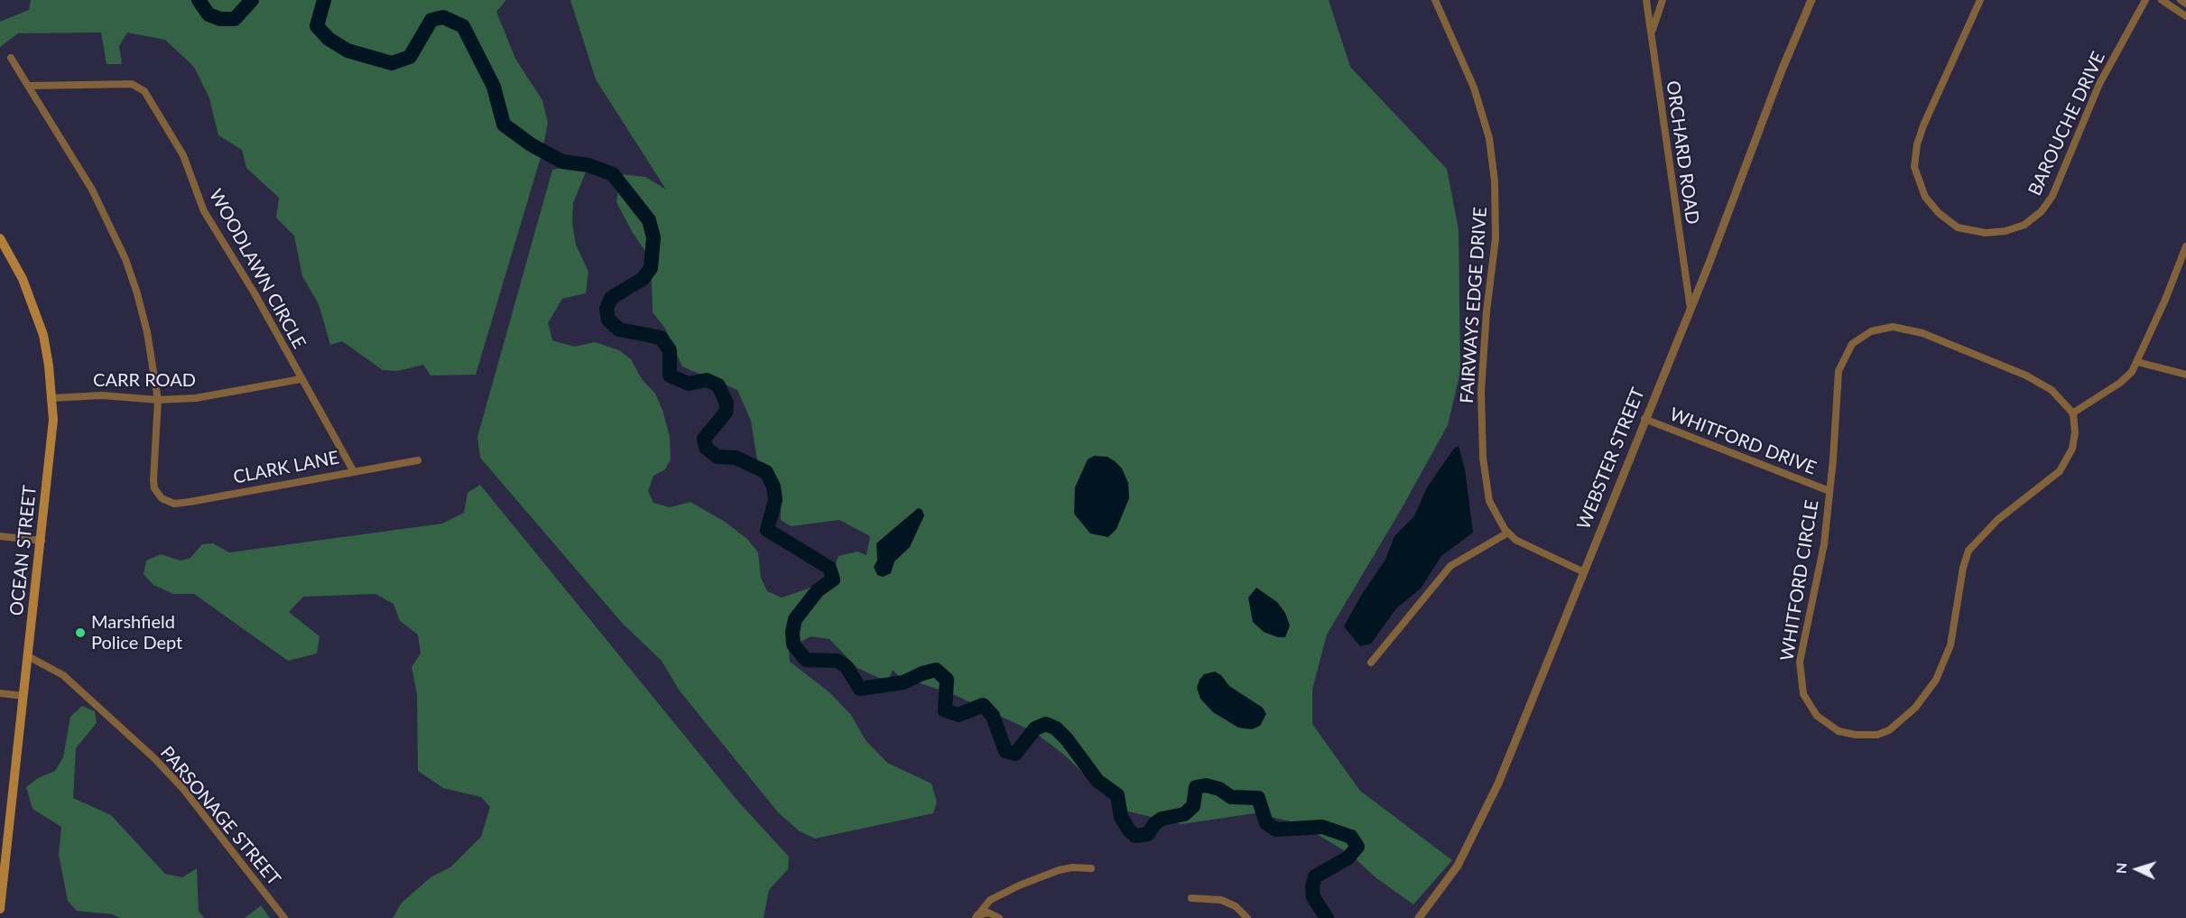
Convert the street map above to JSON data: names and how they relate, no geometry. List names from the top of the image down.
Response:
{
  "streets": {
    "main road": ["OCEAN STREET"],
    "street": [
      "BAROUCHE DRIVE",
      "ORCHARD ROAD",
      "WOODLAWN CIRCLE",
      "FAIRWAYS EDGE DRIVE",
      "CARR ROAD",
      "WHITFORD DRIVE",
      "WEBSTER STREET",
      "CLARK LANE",
      "WHITFORD CIRCLE",
      "PARSONAGE STREET"
    ]
  },
  "crossings": [
    ["ORCHARD ROAD", "WEBSTER STREET"],
    ["WOODLAWN CIRCLE", "CARR ROAD"],
    ["WOODLAWN CIRCLE", "CLARK LANE"],
    ["FAIRWAYS EDGE DRIVE", "WEBSTER STREET"],
    ["CARR ROAD", "CLARK LANE"],
    ["CARR ROAD", "OCEAN STREET"],
    ["WHITFORD DRIVE", "WEBSTER STREET"],
    ["WHITFORD DRIVE", "WHITFORD CIRCLE"],
    ["OCEAN STREET", "PARSONAGE STREET"]
  ],
  "places": ["Marshfield Police Dept"],
  "north": "left"
}
